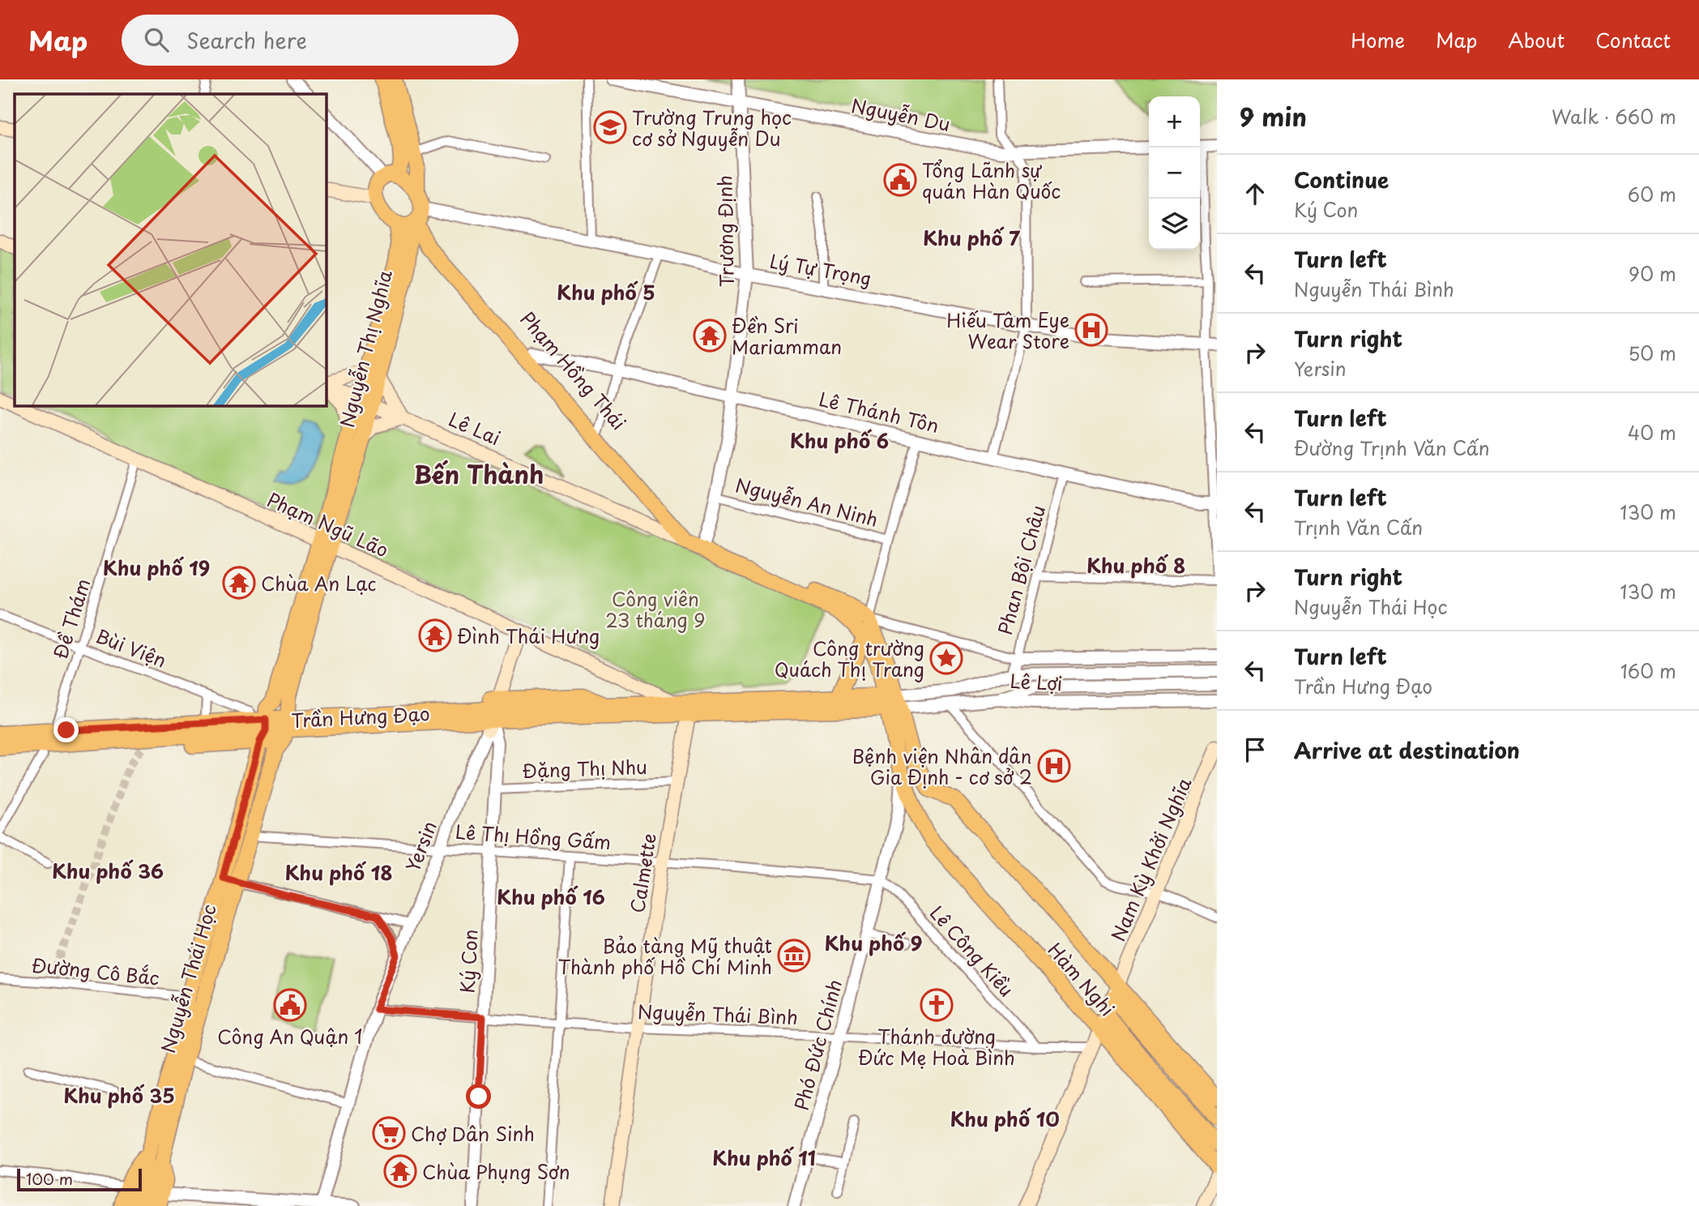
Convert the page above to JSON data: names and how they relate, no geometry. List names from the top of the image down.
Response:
{
  "streets": {
    "main road": [
      "Nguyễn Thị Nghĩa",
      "Phạm Hồng Thái",
      "Lê Lai",
      "Phạm Ngũ Lão",
      "Trần Hưng Đạo",
      "Yersin",
      "Nam Kỳ Khởi Nghĩa",
      "Calmette",
      "Nguyễn Thái Học",
      "Hàm Nghi"
    ],
    "street": [
      "Nguyễn Du",
      "Trương Định",
      "Lý Tự Trọng",
      "Lê Thánh Tôn",
      "Nguyễn An Ninh",
      "Phan Bội Châu",
      "Ðề Thám",
      "Bùi Viện",
      "Lê Lợi",
      "Ðặng Thị Nhu",
      "Lê Thị Hồng Gấm",
      "Lê Công Kiều",
      "Ký Con",
      "Đường Cô Bắc",
      "Nguyễn Thái Bình",
      "Phó Đức Chính"
    ]
  },
  "crossings": [
    ["Nguyễn Du", "Trương Định"],
    ["Trương Định", "Lý Tự Trọng"],
    ["Trương Định", "Phạm Hồng Thái"],
    ["Trương Định", "Lê Thánh Tôn"],
    ["Trương Định", "Lê Lai"],
    ["Trương Định", "Nguyễn An Ninh"],
    ["Lý Tự Trọng", "Nguyễn Thị Nghĩa"],
    ["Lý Tự Trọng", "Phạm Hồng Thái"],
    ["Nguyễn Thị Nghĩa", "Phạm Hồng Thái"],
    ["Nguyễn Thị Nghĩa", "Lê Lai"],
    ["Nguyễn Thị Nghĩa", "Phạm Ngũ Lão"],
    ["Nguyễn Thị Nghĩa", "Nguyễn Thái Học"],
    ["Phạm Hồng Thái", "Lê Thánh Tôn"],
    ["Phạm Hồng Thái", "Lê Lai"],
    ["Lê Thánh Tôn", "Phan Bội Châu"],
    ["Phạm Ngũ Lão", "Ðề Thám"],
    ["Phạm Ngũ Lão", "Trần Hưng Đạo"],
    ["Phạm Ngũ Lão", "Yersin"],
    ["Phạm Ngũ Lão", "Nguyễn Thái Học"],
    ["Phan Bội Châu", "Lê Lợi"],
    ["Ðề Thám", "Bùi Viện"],
    ["Ðề Thám", "Trần Hưng Đạo"],
    ["Bùi Viện", "Trần Hưng Đạo"],
    ["Trần Hưng Đạo", "Yersin"],
    ["Trần Hưng Đạo", "Calmette"],
    ["Trần Hưng Đạo", "Ký Con"],
    ["Trần Hưng Đạo", "Nguyễn Thái Học"],
    ["Ðặng Thị Nhu", "Calmette"],
    ["Ðặng Thị Nhu", "Ký Con"],
    ["Lê Thị Hồng Gấm", "Yersin"],
    ["Lê Thị Hồng Gấm", "Calmette"],
    ["Lê Thị Hồng Gấm", "Lê Công Kiều"],
    ["Lê Thị Hồng Gấm", "Ký Con"],
    ["Lê Thị Hồng Gấm", "Nguyễn Thái Học"],
    ["Lê Thị Hồng Gấm", "Phó Đức Chính"],
    ["Yersin", "Ký Con"],
    ["Yersin", "Nguyễn Thái Bình"],
    ["Nam Kỳ Khởi Nghĩa", "Hàm Nghi"],
    ["Calmette", "Nguyễn Thái Bình"],
    ["Lê Công Kiều", "Nguyễn Thái Bình"],
    ["Lê Công Kiều", "Phó Đức Chính"],
    ["Ký Con", "Nguyễn Thái Bình"],
    ["Đường Cô Bắc", "Nguyễn Thái Học"],
    ["Nguyễn Thái Bình", "Phó Đức Chính"]
  ],
  "districts": [
    "Khu phố 7",
    "Khu phố 5",
    "Khu phố 6",
    "Bến Thành",
    "Khu phố 8",
    "Khu phố 19",
    "Khu phố 36",
    "Khu phố 18",
    "Khu phố 16",
    "Khu phố 9",
    "Khu phố 35",
    "Khu phố 10",
    "Khu phố 11"
  ],
  "parks": ["Công viên 23 tháng 9"],
  "places": {
    "school or university": ["Trường Trung học cơ sở Nguyễn Du"],
    "public building": ["Tổng Lãnh sự quán Hàn Quốc", "Công An Quận 1"],
    "hospital": ["Hiếu Tâm Eye Wear Store", "Bệnh viện Nhân dân Gia Định - cơ sở 2"],
    "temple": [
      "Đền Sri Mariamman",
      "Chùa An Lạc",
      "Đình Thái Hưng",
      "Chùa Phụng Sơn"
    ],
    "place": ["Công trường Quách Thị Trang"],
    "museum": ["Bảo tàng Mỹ thuật Thành phố Hồ Chí Minh"],
    "church": ["Thánh đường Đức Mẹ Hoà Bình"],
    "supermarket": ["Chợ Dân Sinh"]
  },
  "scale_bar": "100 m",
  "page": {
    "header": "Map",
    "search": "Search here",
    "nav": [
      "Home",
      "Map",
      "About",
      "Contact"
    ],
    "heading": ["9 min", "Walk · 660 m"],
    "map_buttons": ["+", "−"],
    "list": [
      ["Continue", "Ký Con", "60 m"],
      ["Turn left", "Nguyễn Thái Bình", "90 m"],
      ["Turn right", "Yersin", "50 m"],
      ["Turn left", "Đường Trịnh Văn Cấn", "40 m"],
      ["Turn left", "Trịnh Văn Cấn", "130 m"],
      ["Turn right", "Nguyễn Thái Học", "130 m"],
      ["Turn left", "Trần Hưng Đạo", "160 m"],
      "Arrive at destination"
    ],
    "scale": "100 m"
  }
}
